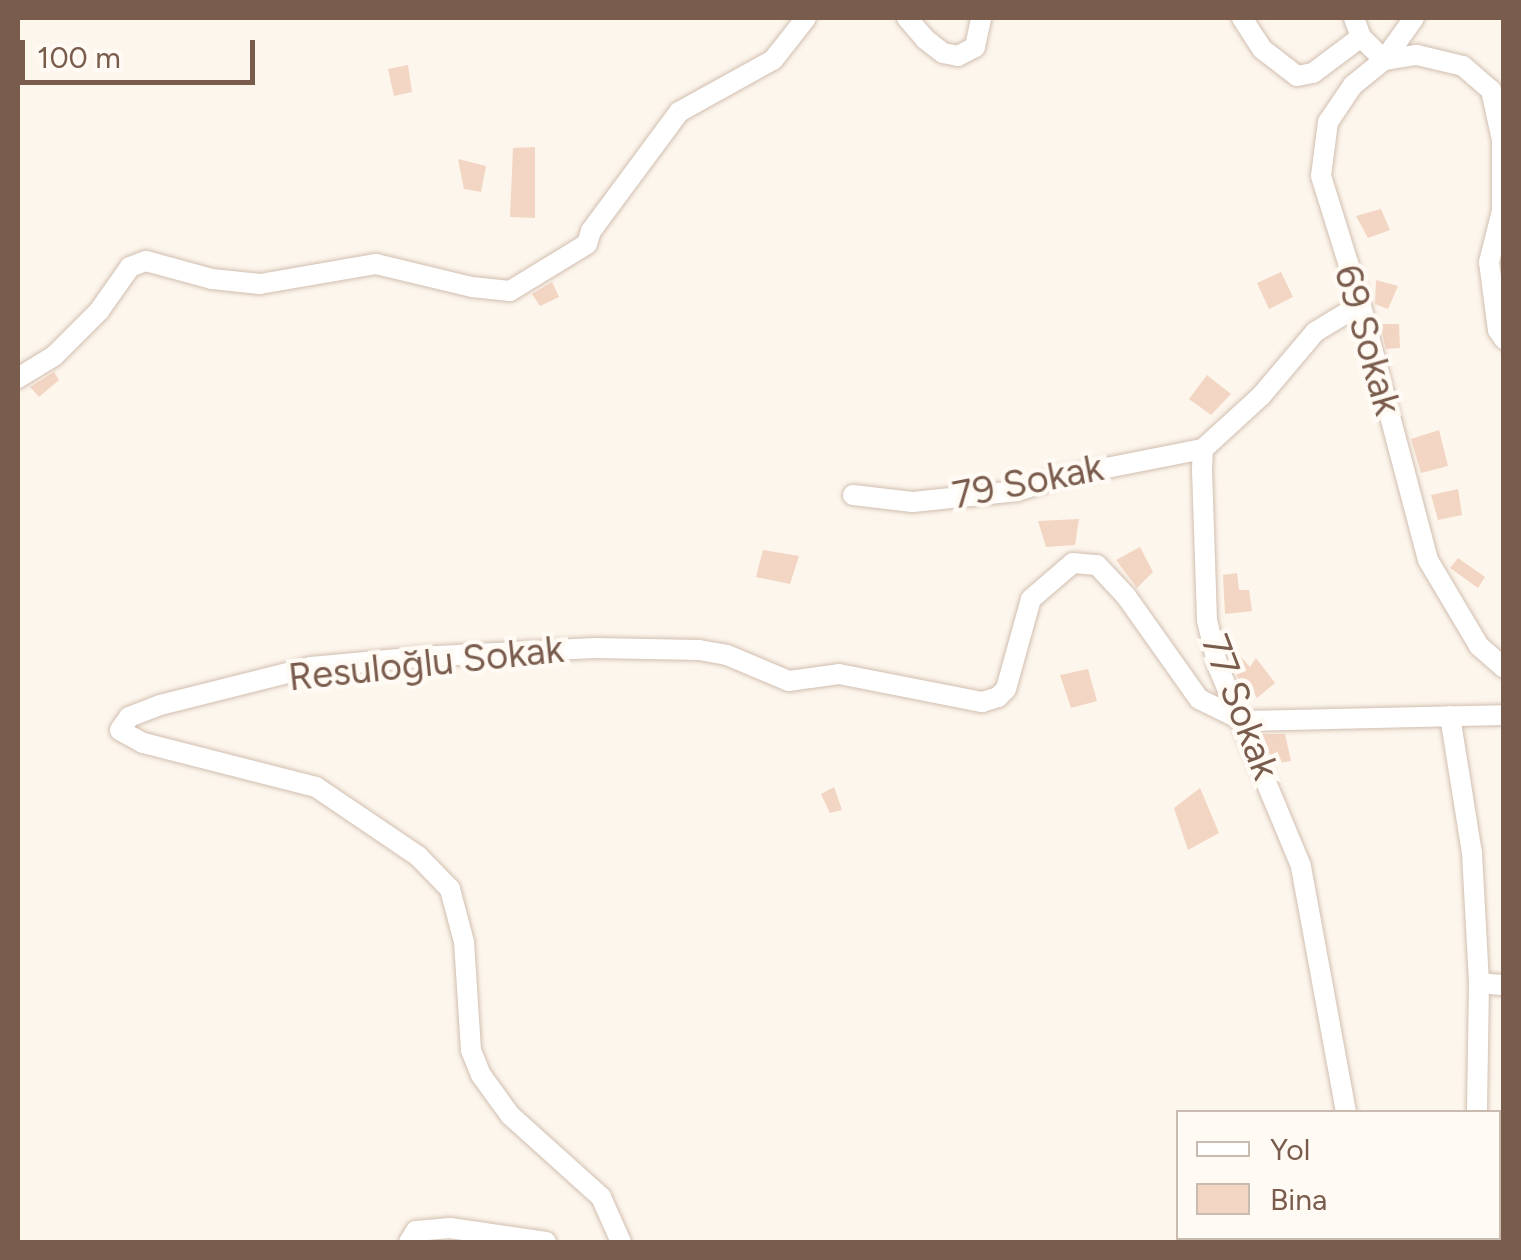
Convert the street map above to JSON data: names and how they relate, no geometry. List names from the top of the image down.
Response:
{
  "streets": {
    "street": [
      "69 Sokak",
      "79 Sokak",
      "Resuloğlu Sokak",
      "77 Sokak"
    ]
  },
  "crossings": [
    ["79 Sokak", "77 Sokak"],
    ["Resuloğlu Sokak", "77 Sokak"]
  ],
  "legend": ["Yol", "Bina"],
  "scale_bar": "100 m"
}
